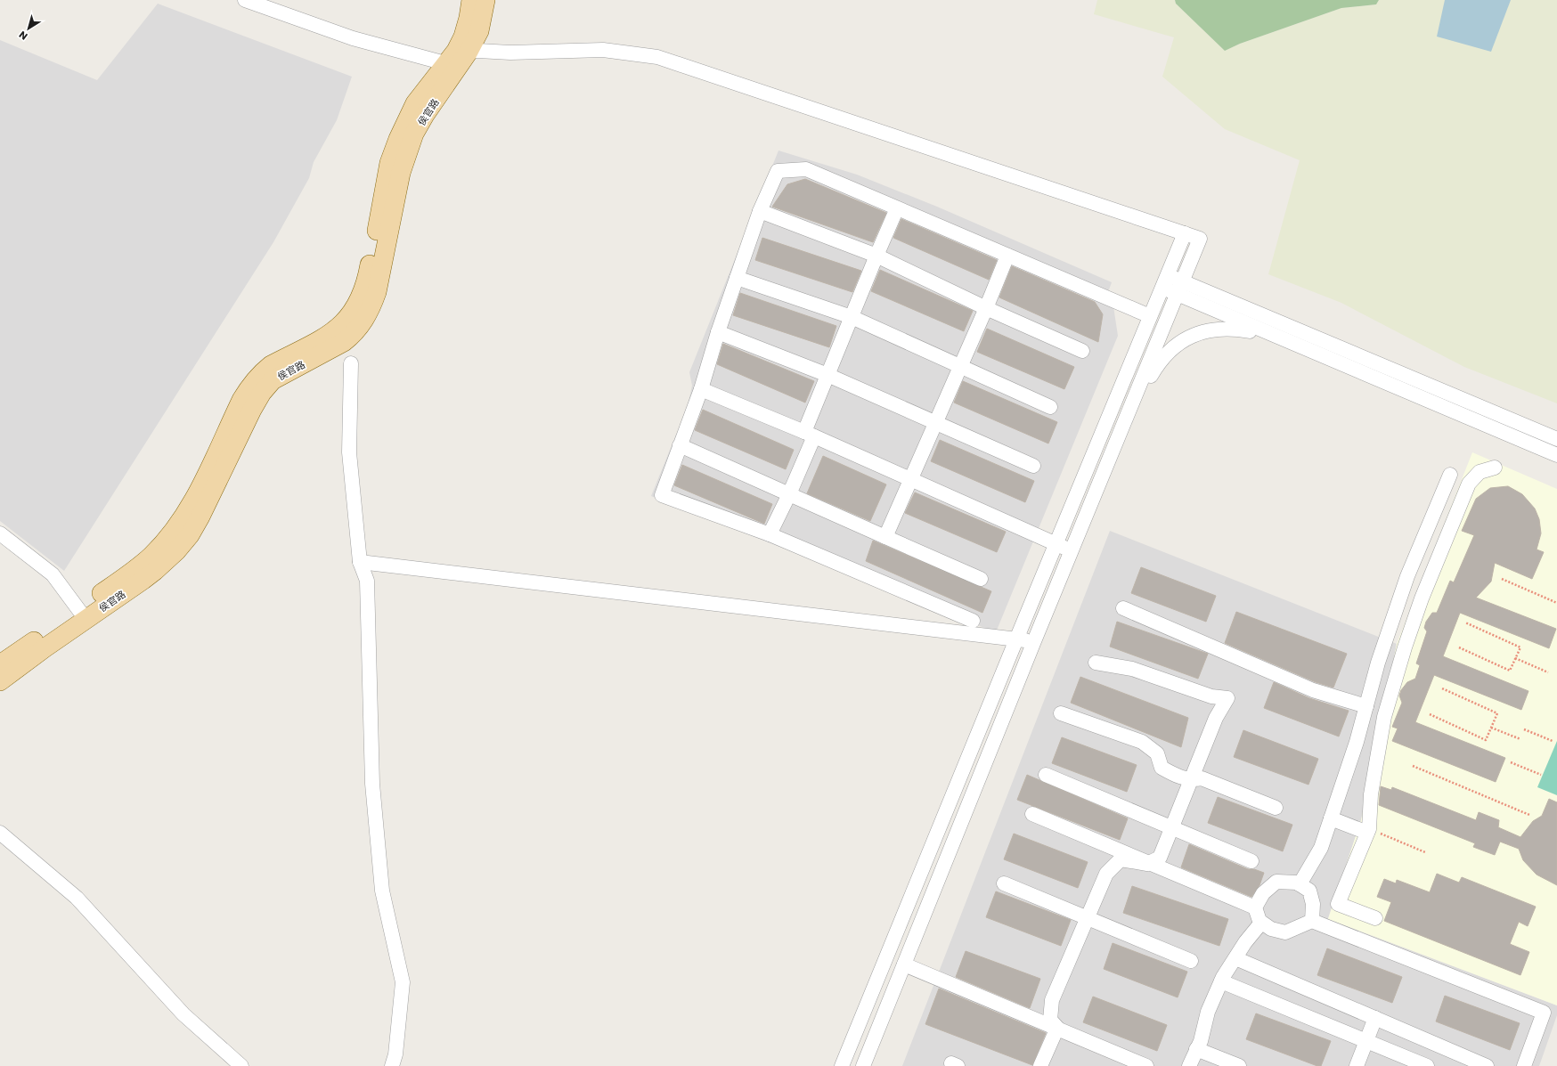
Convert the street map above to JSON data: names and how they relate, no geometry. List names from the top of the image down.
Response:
{
  "streets": {
    "main road": ["侯官路"]
  },
  "north": "bottom left"
}
